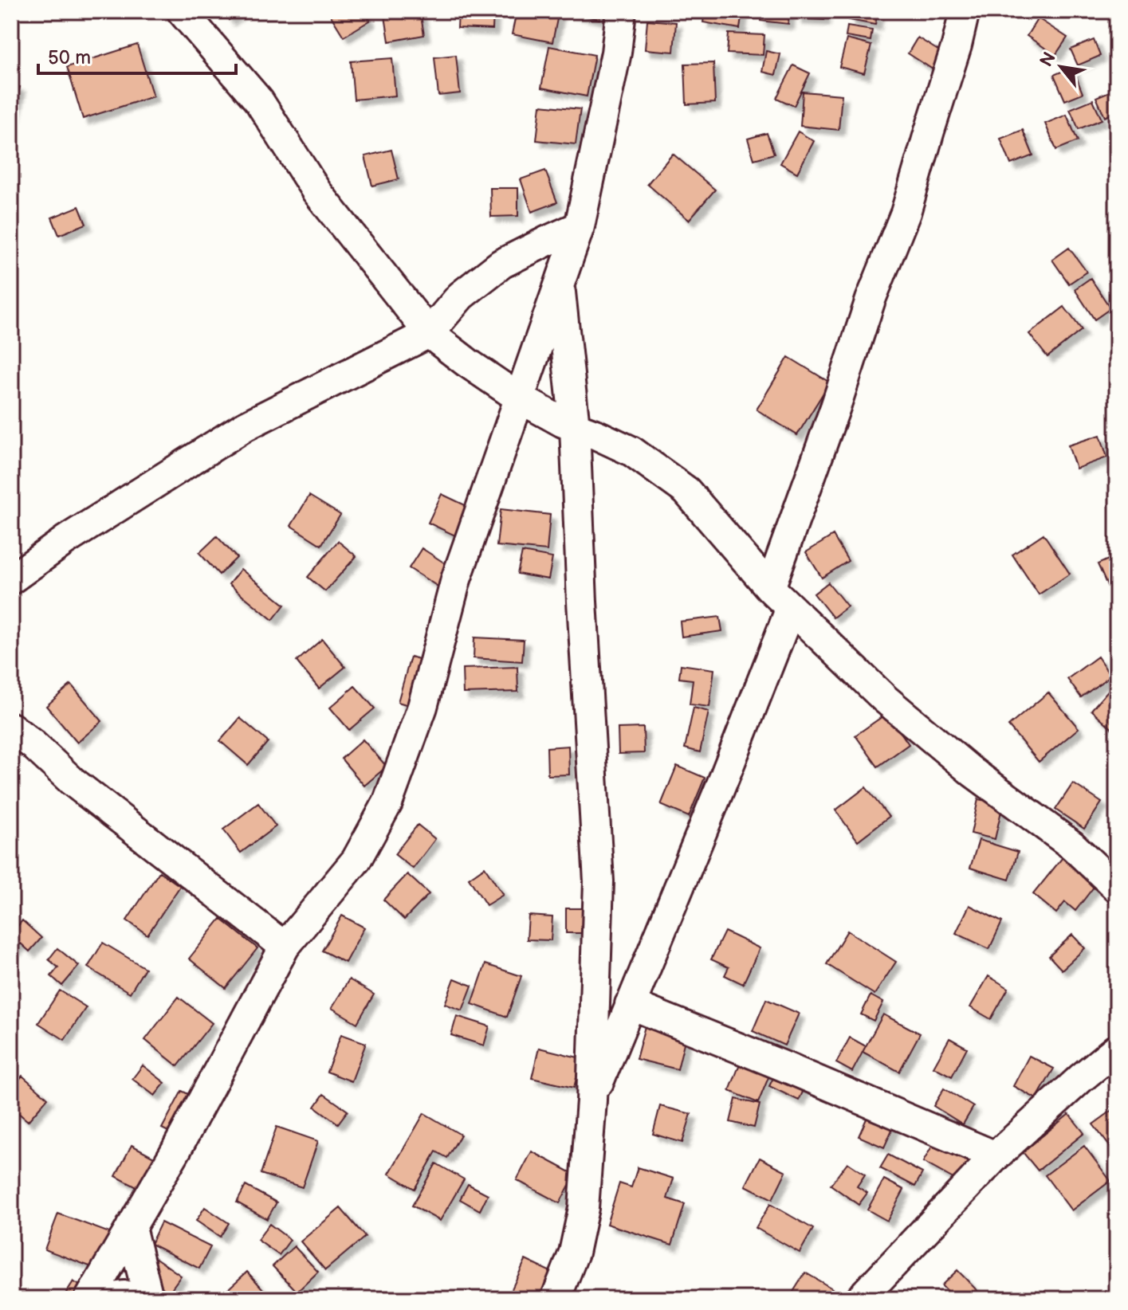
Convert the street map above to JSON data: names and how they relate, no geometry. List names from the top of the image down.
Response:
{
  "scale_bar": "50 m",
  "north": "top left"
}
